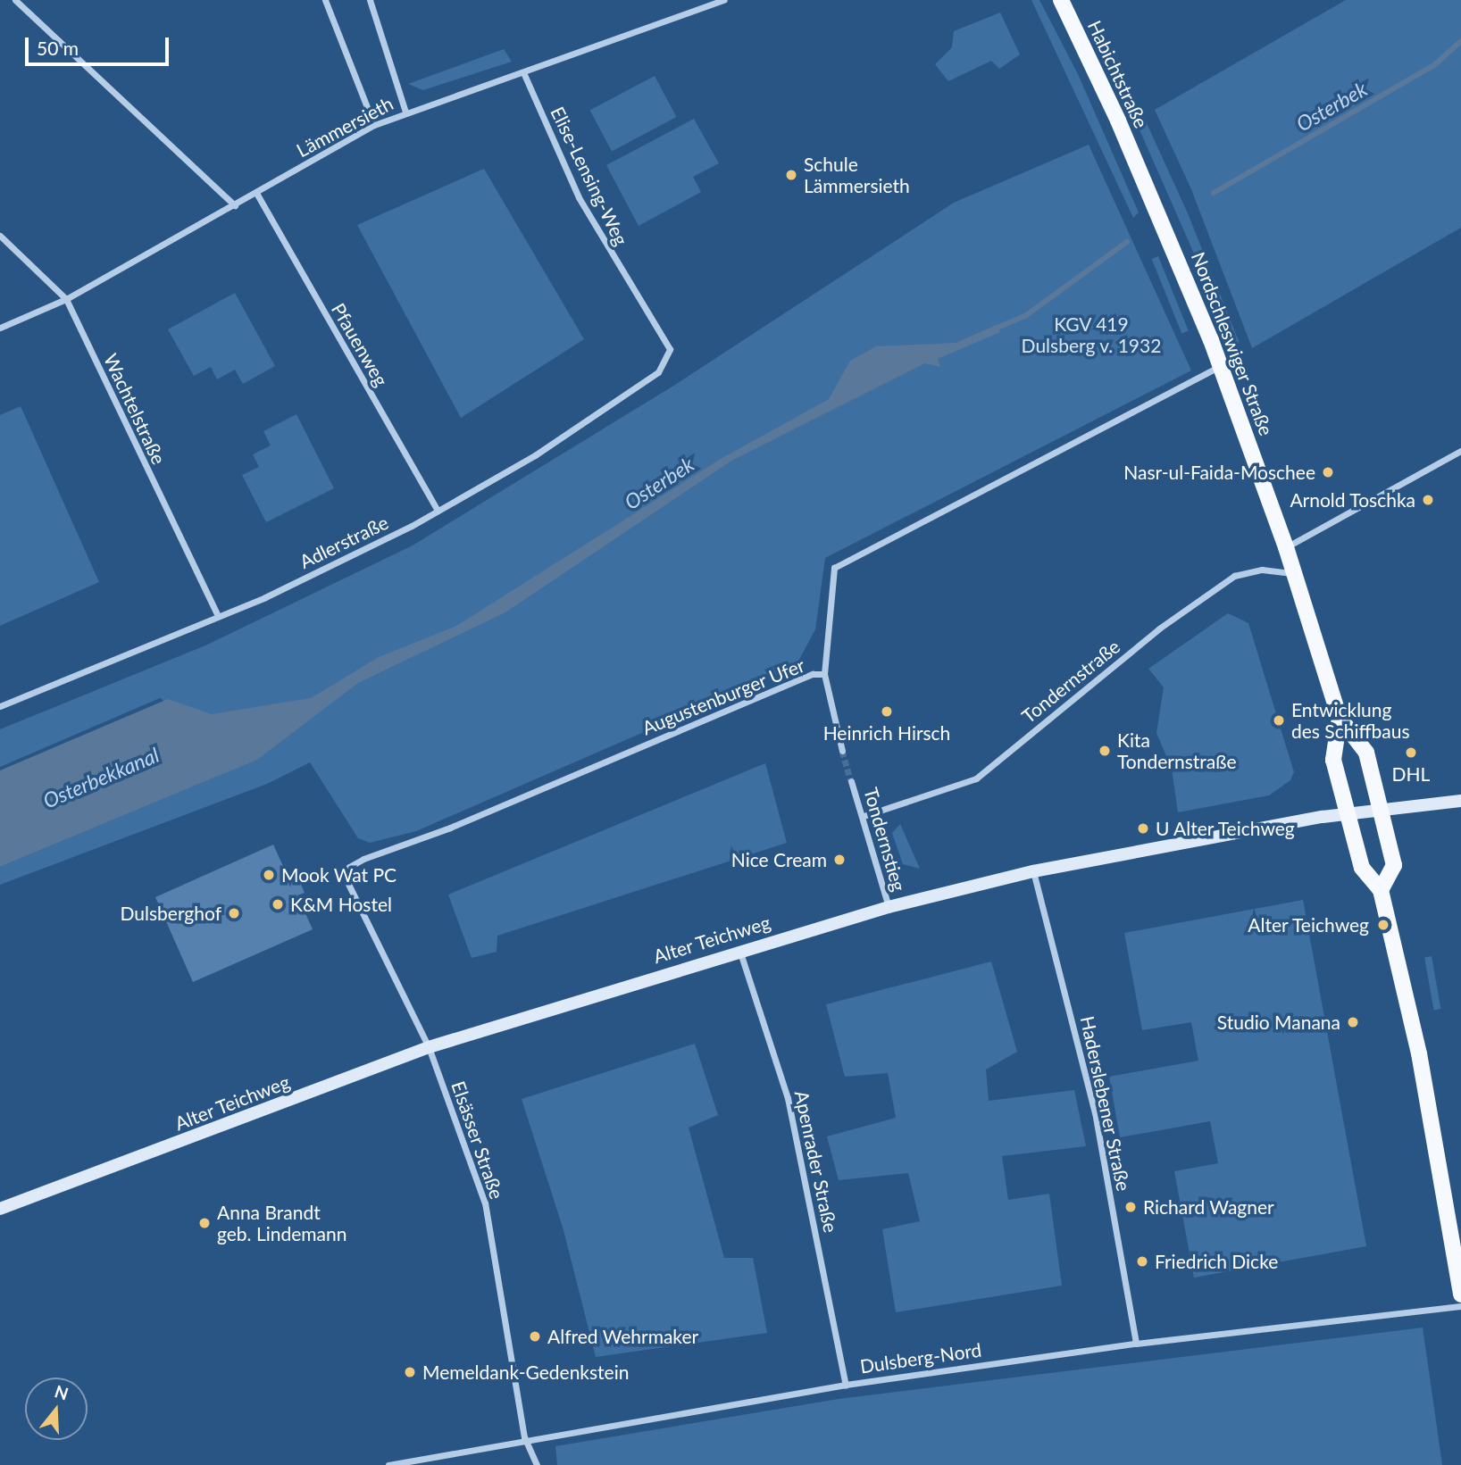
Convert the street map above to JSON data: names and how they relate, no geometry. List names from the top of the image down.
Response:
{
  "streets": {
    "main road": ["Habichtstraße", "Nordschleswiger Straße"],
    "street": [
      "Lämmersieth",
      "Elise-Lensing-Weg",
      "Pfauenweg",
      "Wachtelstraße",
      "Adlerstraße",
      "Tondernstraße",
      "Augustenburger Ufer",
      "Tondernstieg",
      "Alter Teichweg",
      "Haderslebener Straße",
      "Elsässer Straße",
      "Apenrader Straße",
      "Dulsberg-Nord"
    ]
  },
  "crossings": [
    ["Habichtstraße", "Nordschleswiger Straße"],
    ["Lämmersieth", "Elise-Lensing-Weg"],
    ["Lämmersieth", "Pfauenweg"],
    ["Lämmersieth", "Wachtelstraße"],
    ["Elise-Lensing-Weg", "Adlerstraße"],
    ["Nordschleswiger Straße", "Tondernstraße"],
    ["Nordschleswiger Straße", "Augustenburger Ufer"],
    ["Nordschleswiger Straße", "Alter Teichweg"],
    ["Pfauenweg", "Adlerstraße"],
    ["Wachtelstraße", "Adlerstraße"],
    ["Tondernstraße", "Tondernstieg"],
    ["Augustenburger Ufer", "Elsässer Straße"],
    ["Tondernstieg", "Alter Teichweg"],
    ["Alter Teichweg", "Haderslebener Straße"],
    ["Alter Teichweg", "Elsässer Straße"],
    ["Alter Teichweg", "Apenrader Straße"],
    ["Haderslebener Straße", "Dulsberg-Nord"],
    ["Elsässer Straße", "Dulsberg-Nord"],
    ["Apenrader Straße", "Dulsberg-Nord"]
  ],
  "water": ["Osterbek", "Osterbekkanal"],
  "parks": ["KGV 419 Dulsberg v. 1932"],
  "places": [
    "Schule Lämmersieth",
    "Nasr-ul-Faida-Moschee",
    "Arnold Toschka",
    "Heinrich Hirsch",
    "Entwicklung des Schiffbaus",
    "Kita Tondernstraße",
    "DHL",
    "U Alter Teichweg",
    "Nice Cream",
    "Mook Wat PC",
    "K&M Hostel",
    "Dulsberghof",
    "Alter Teichweg",
    "Studio Manana",
    "Richard Wagner",
    "Anna Brandt geb. Lindemann",
    "Friedrich Dicke",
    "Alfred Wehrmaker",
    "Memeldank-Gedenkstein"
  ],
  "scale_bar": "50 m",
  "north": "top"
}
